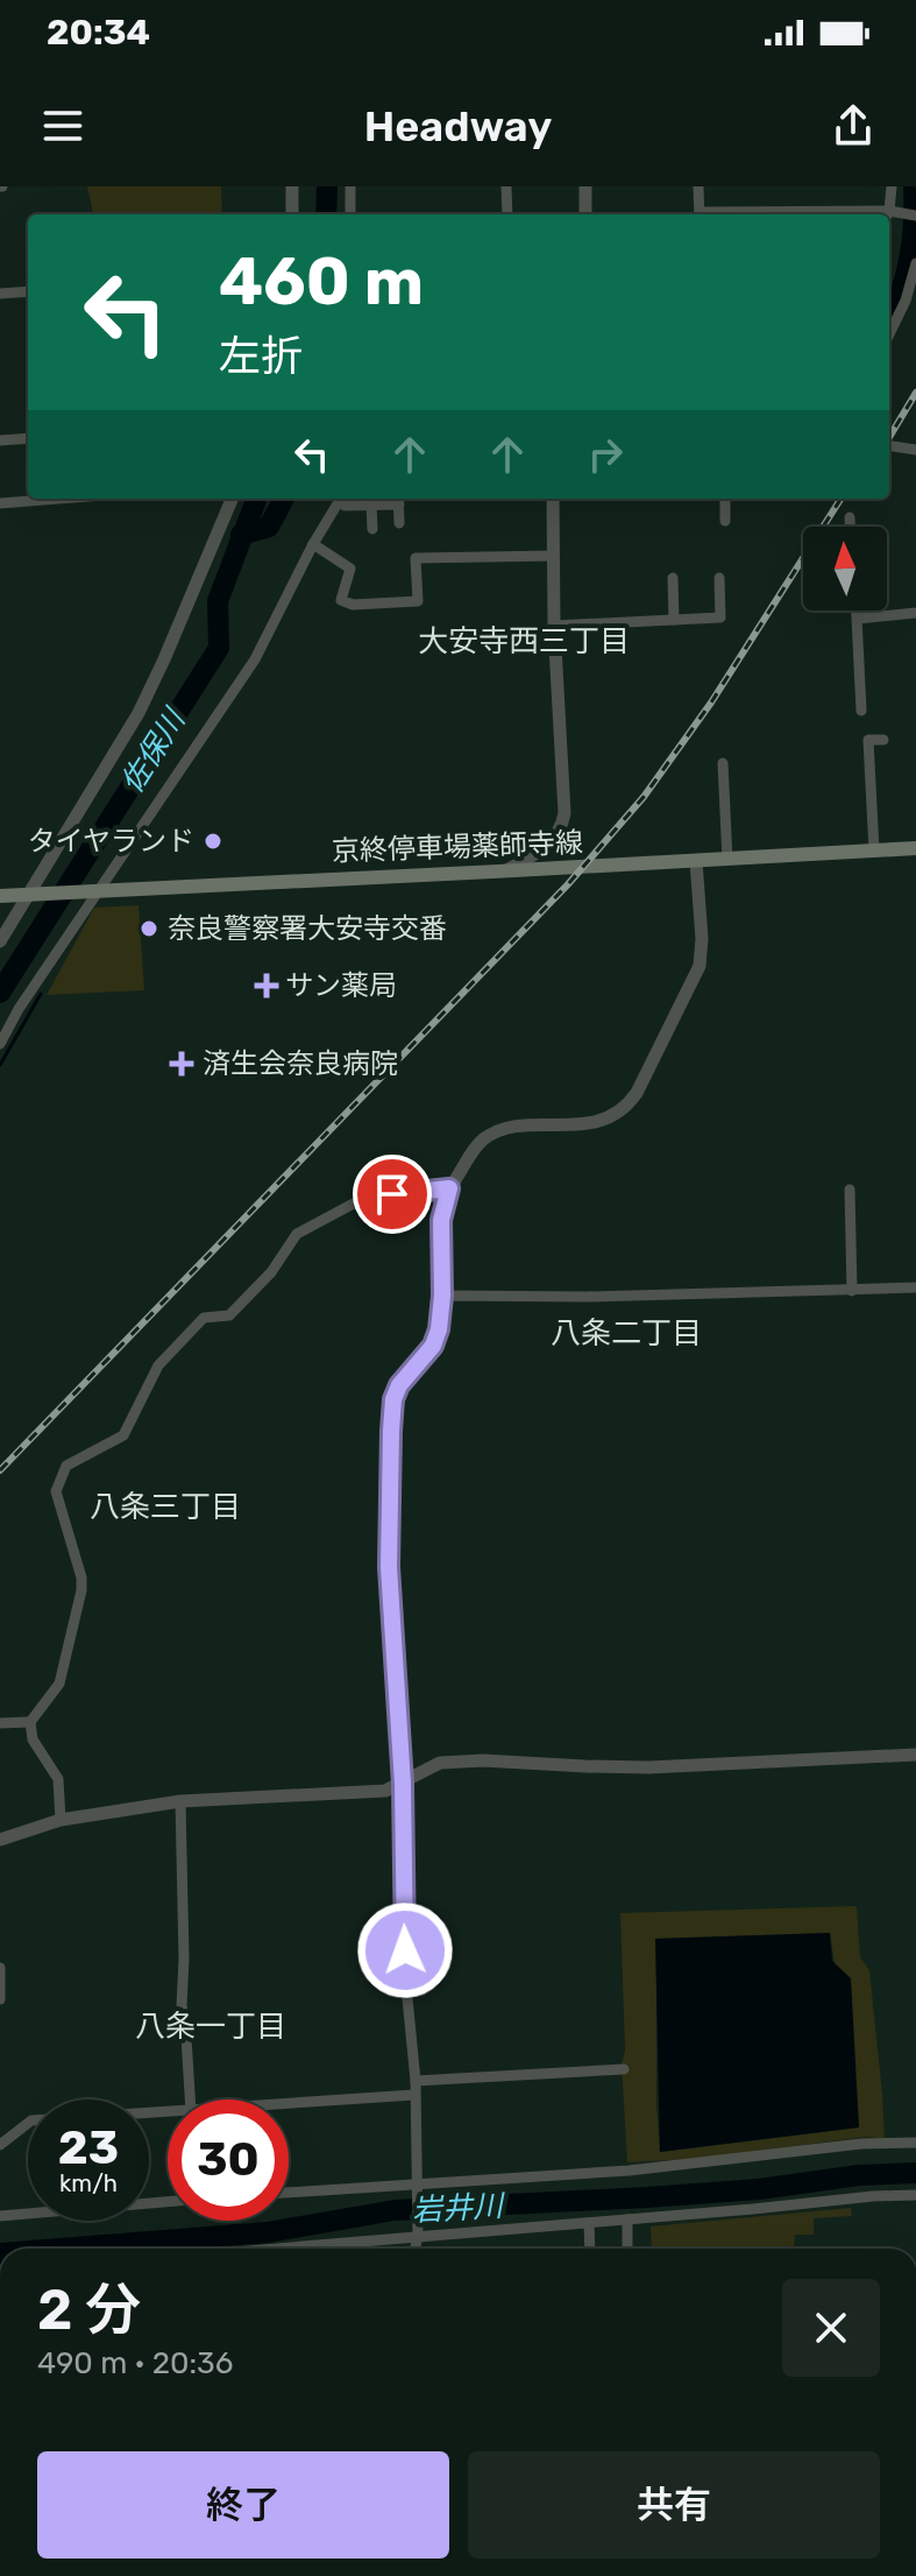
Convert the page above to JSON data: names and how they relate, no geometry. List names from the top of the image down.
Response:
{
  "streets": {
    "main road": ["京終停車場薬師寺線"]
  },
  "districts": [
    "大安寺西三丁目",
    "八条二丁目",
    "八条三丁目",
    "八条一丁目"
  ],
  "water": ["佐保川", "岩井川"],
  "places": {
    "other": ["タイヤランド", "奈良警察署大安寺交番"],
    "health": ["サン薬局", "済生会奈良病院"]
  },
  "north": "top",
  "page": {
    "status": "20:34",
    "header": "Headway",
    "turn": ["460 m", "左折"],
    "speed": "23 km/h",
    "limit": "30",
    "heading": ["2 分", "490 m · 20:36"],
    "buttons": ["終了", "共有"]
  }
}
